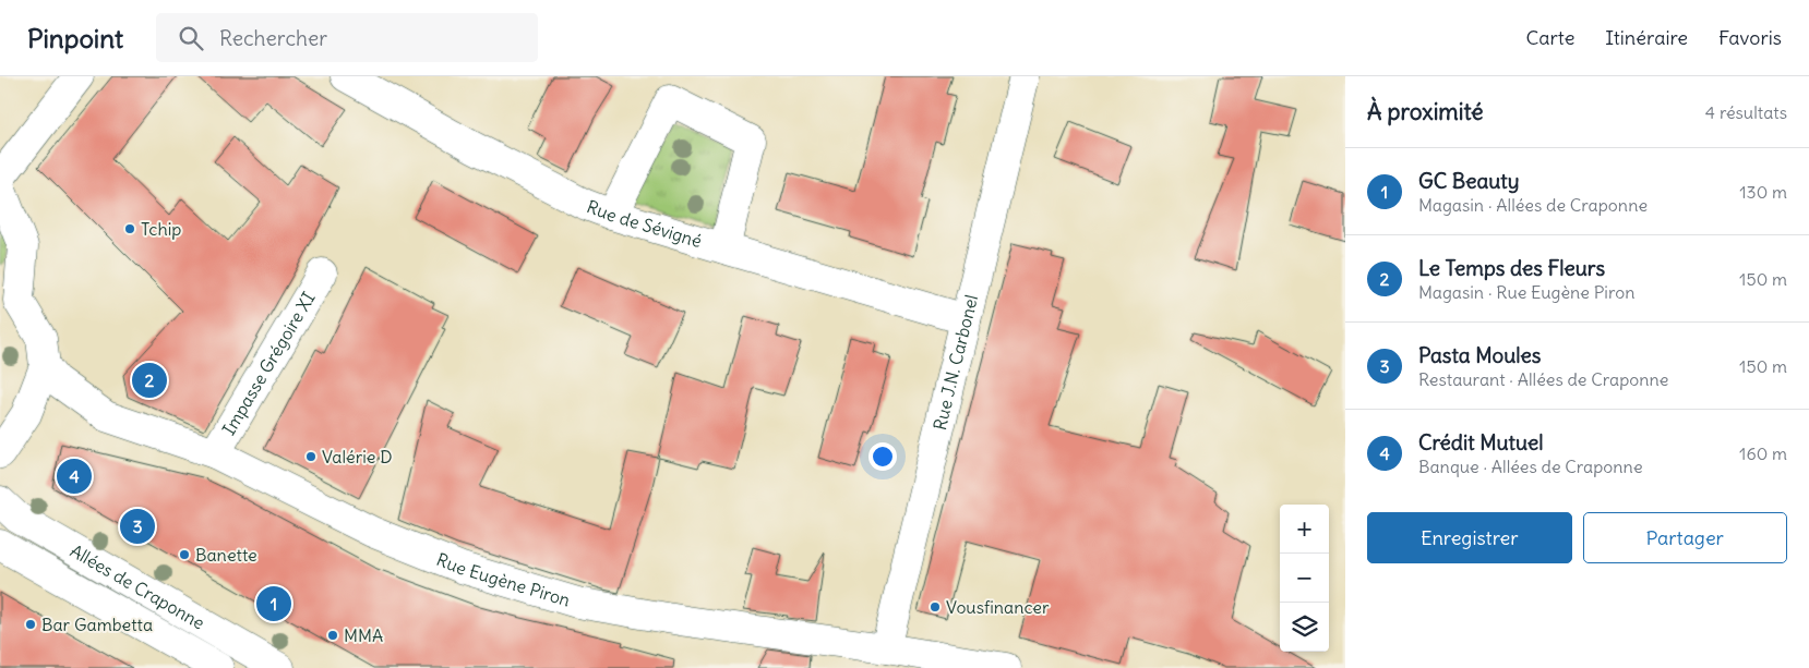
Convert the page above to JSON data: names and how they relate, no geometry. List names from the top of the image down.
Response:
{
  "streets": {
    "street": [
      "Rue de Sévigné",
      "Rue J.N. Carbonel",
      "Impasse Grégoire XI",
      "Rue Eugène Piron",
      "Allées de Craponne"
    ]
  },
  "crossings": [
    ["Rue de Sévigné", "Rue J.N. Carbonel"],
    ["Rue J.N. Carbonel", "Rue Eugène Piron"],
    ["Impasse Grégoire XI", "Rue Eugène Piron"]
  ],
  "places": [
    "Tchip",
    "Valérie D",
    "Banette",
    "Vousfinancer",
    "Bar Gambetta",
    "MMA"
  ],
  "page": {
    "header": "Pinpoint",
    "search": "Rechercher",
    "nav": ["Carte", "Itinéraire", "Favoris"],
    "heading": ["À proximité", "4 résultats"],
    "list": [
      {
        "mark": "1",
        "name": "GC Beauty",
        "note": "Magasin · Allées de Craponne",
        "value": "130 m"
      },
      {
        "mark": "2",
        "name": "Le Temps des Fleurs",
        "note": "Magasin · Rue Eugène Piron",
        "value": "150 m"
      },
      {
        "mark": "3",
        "name": "Pasta Moules",
        "note": "Restaurant · Allées de Craponne",
        "value": "150 m"
      },
      {
        "mark": "4",
        "name": "Crédit Mutuel",
        "note": "Banque · Allées de Craponne",
        "value": "160 m"
      }
    ],
    "pins": [
      "2",
      "4",
      "3",
      "1"
    ],
    "buttons": ["Enregistrer", "Partager"],
    "map_buttons": ["+", "−"]
  }
}
